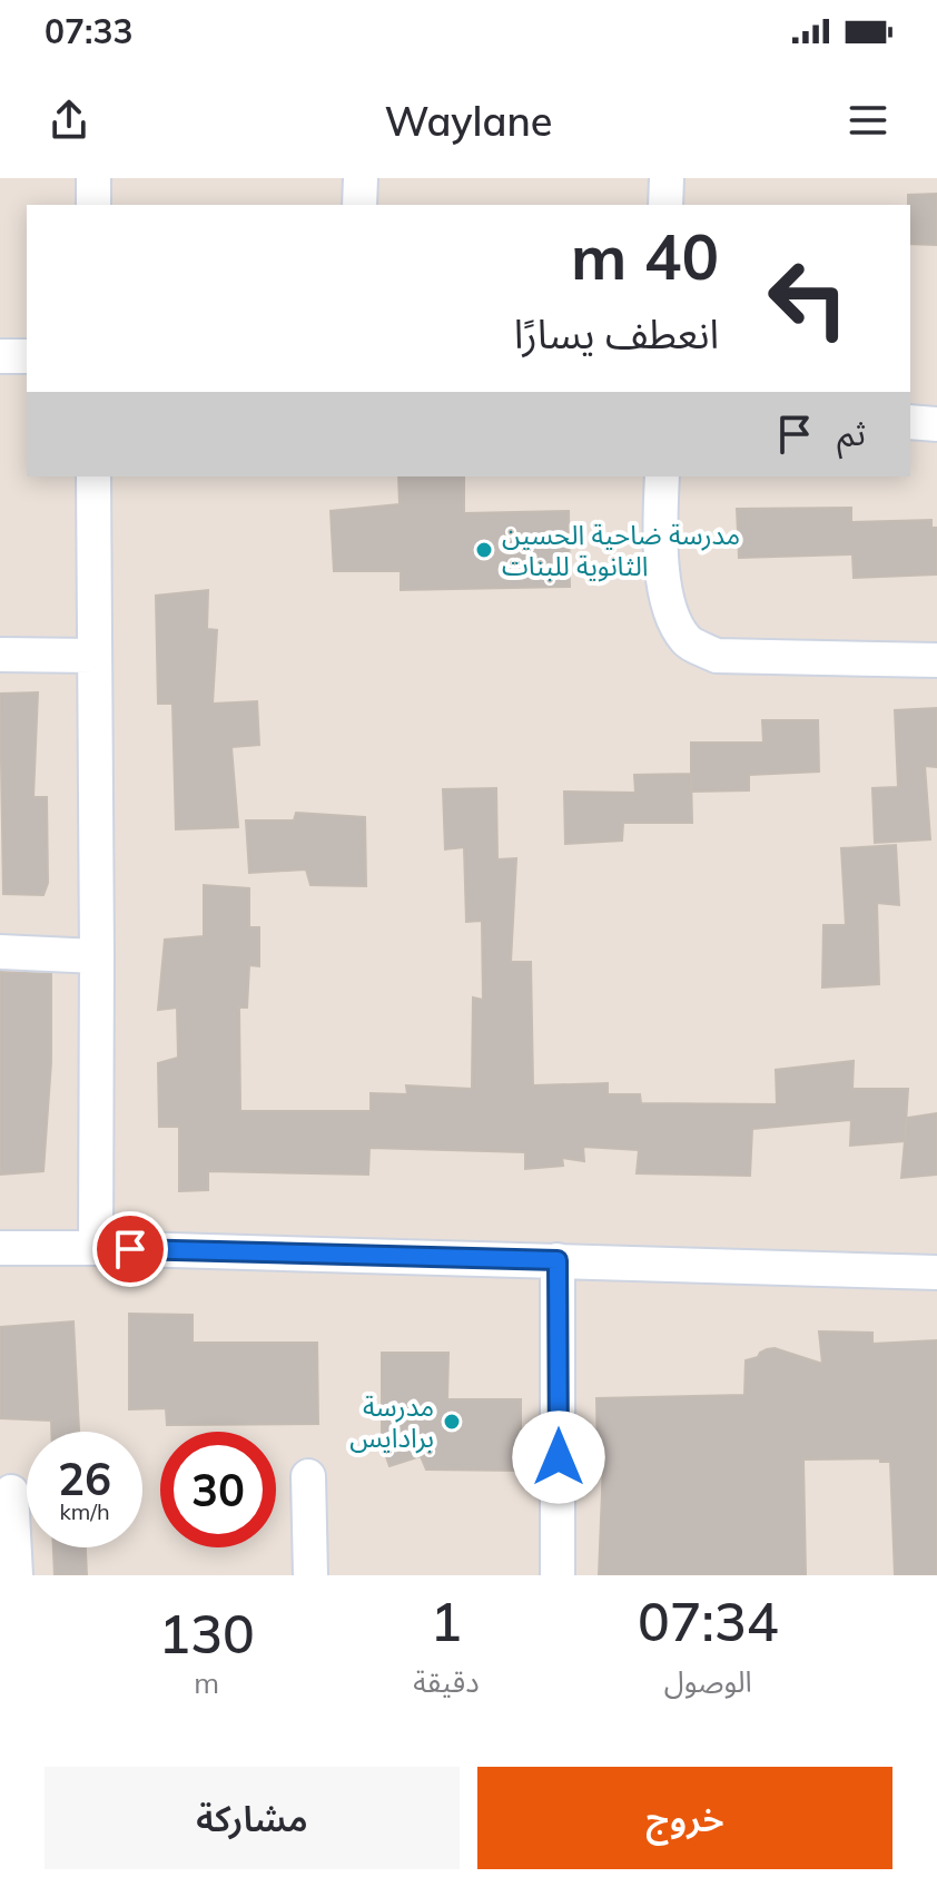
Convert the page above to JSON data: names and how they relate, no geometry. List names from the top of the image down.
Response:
{
  "places": ["مدرسة ضاحية الحسين الثانوية للبنات", "مدرسة برادايس"],
  "page": {
    "status": "07:33",
    "header": "Waylane",
    "turn": ["40 m", "انعطف يسارًا"],
    "then": "ثم",
    "speed": "26 km/h",
    "limit": "30",
    "eta": [
      "07:34",
      "الوصول",
      "1",
      "دقيقة",
      "130",
      "m"
    ],
    "buttons": ["خروج", "مشاركة"]
  }
}
